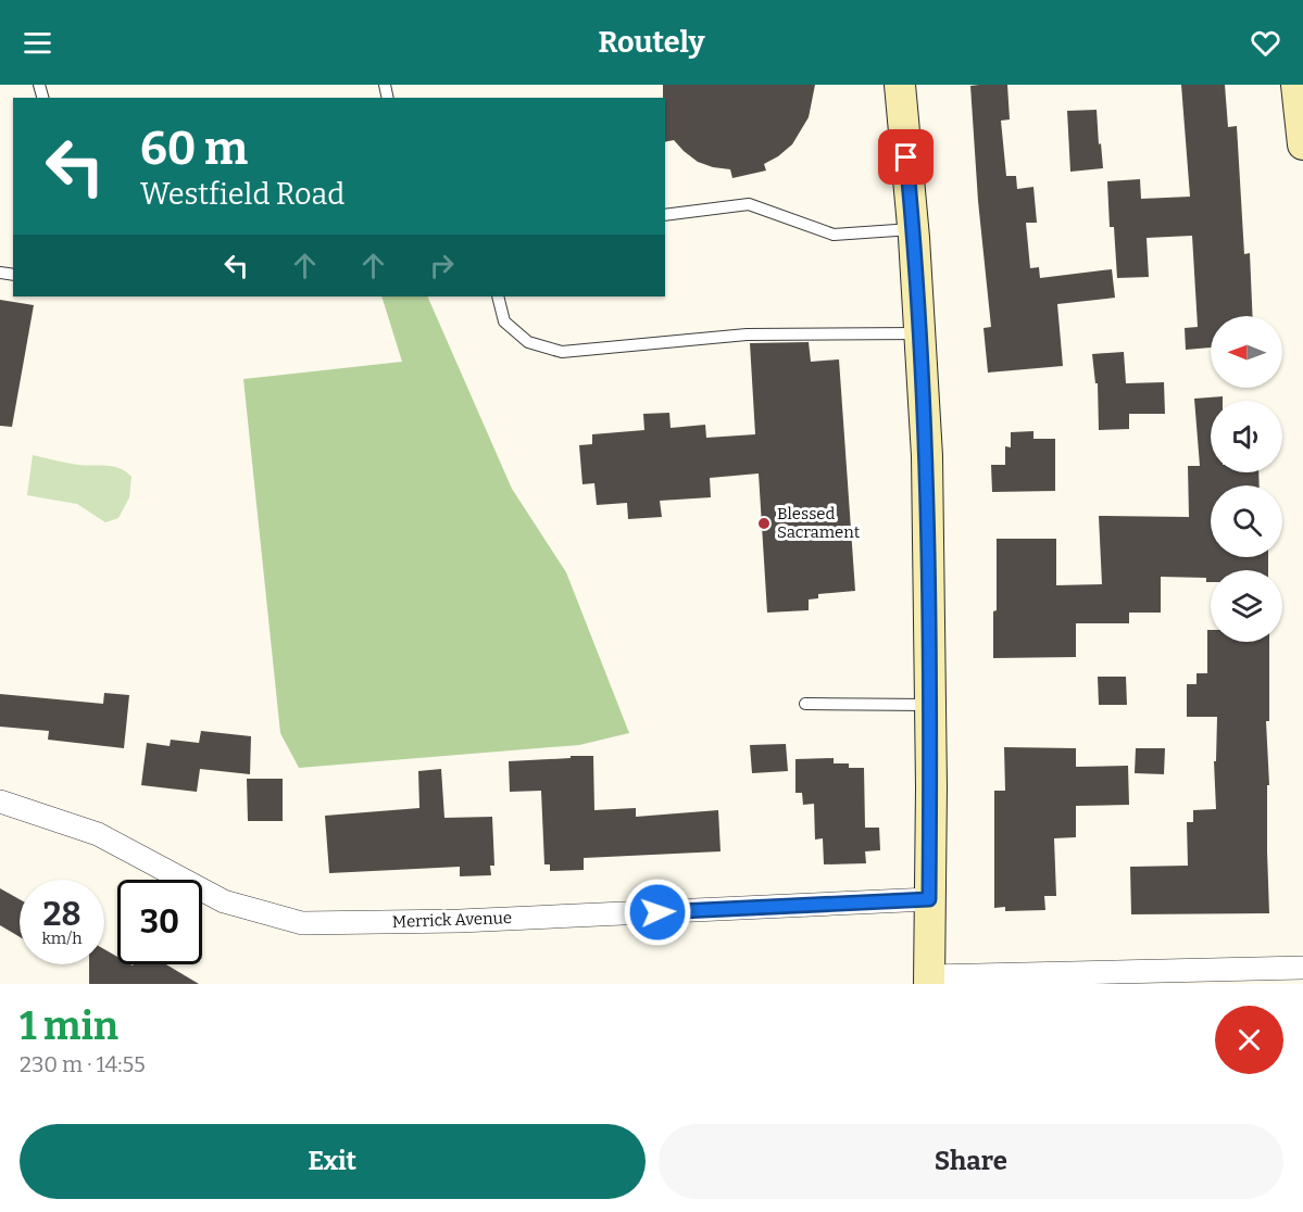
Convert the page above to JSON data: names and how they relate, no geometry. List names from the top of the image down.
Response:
{
  "streets": {
    "street": ["Merrick Avenue"]
  },
  "places": ["Blessed Sacrament"],
  "north": "left",
  "page": {
    "header": "Routely",
    "turn": ["60 m", "Westfield Road"],
    "speed": "28 km/h",
    "limit": "30",
    "heading": ["1 min", "230 m · 14:55"],
    "buttons": ["Exit", "Share"]
  }
}
